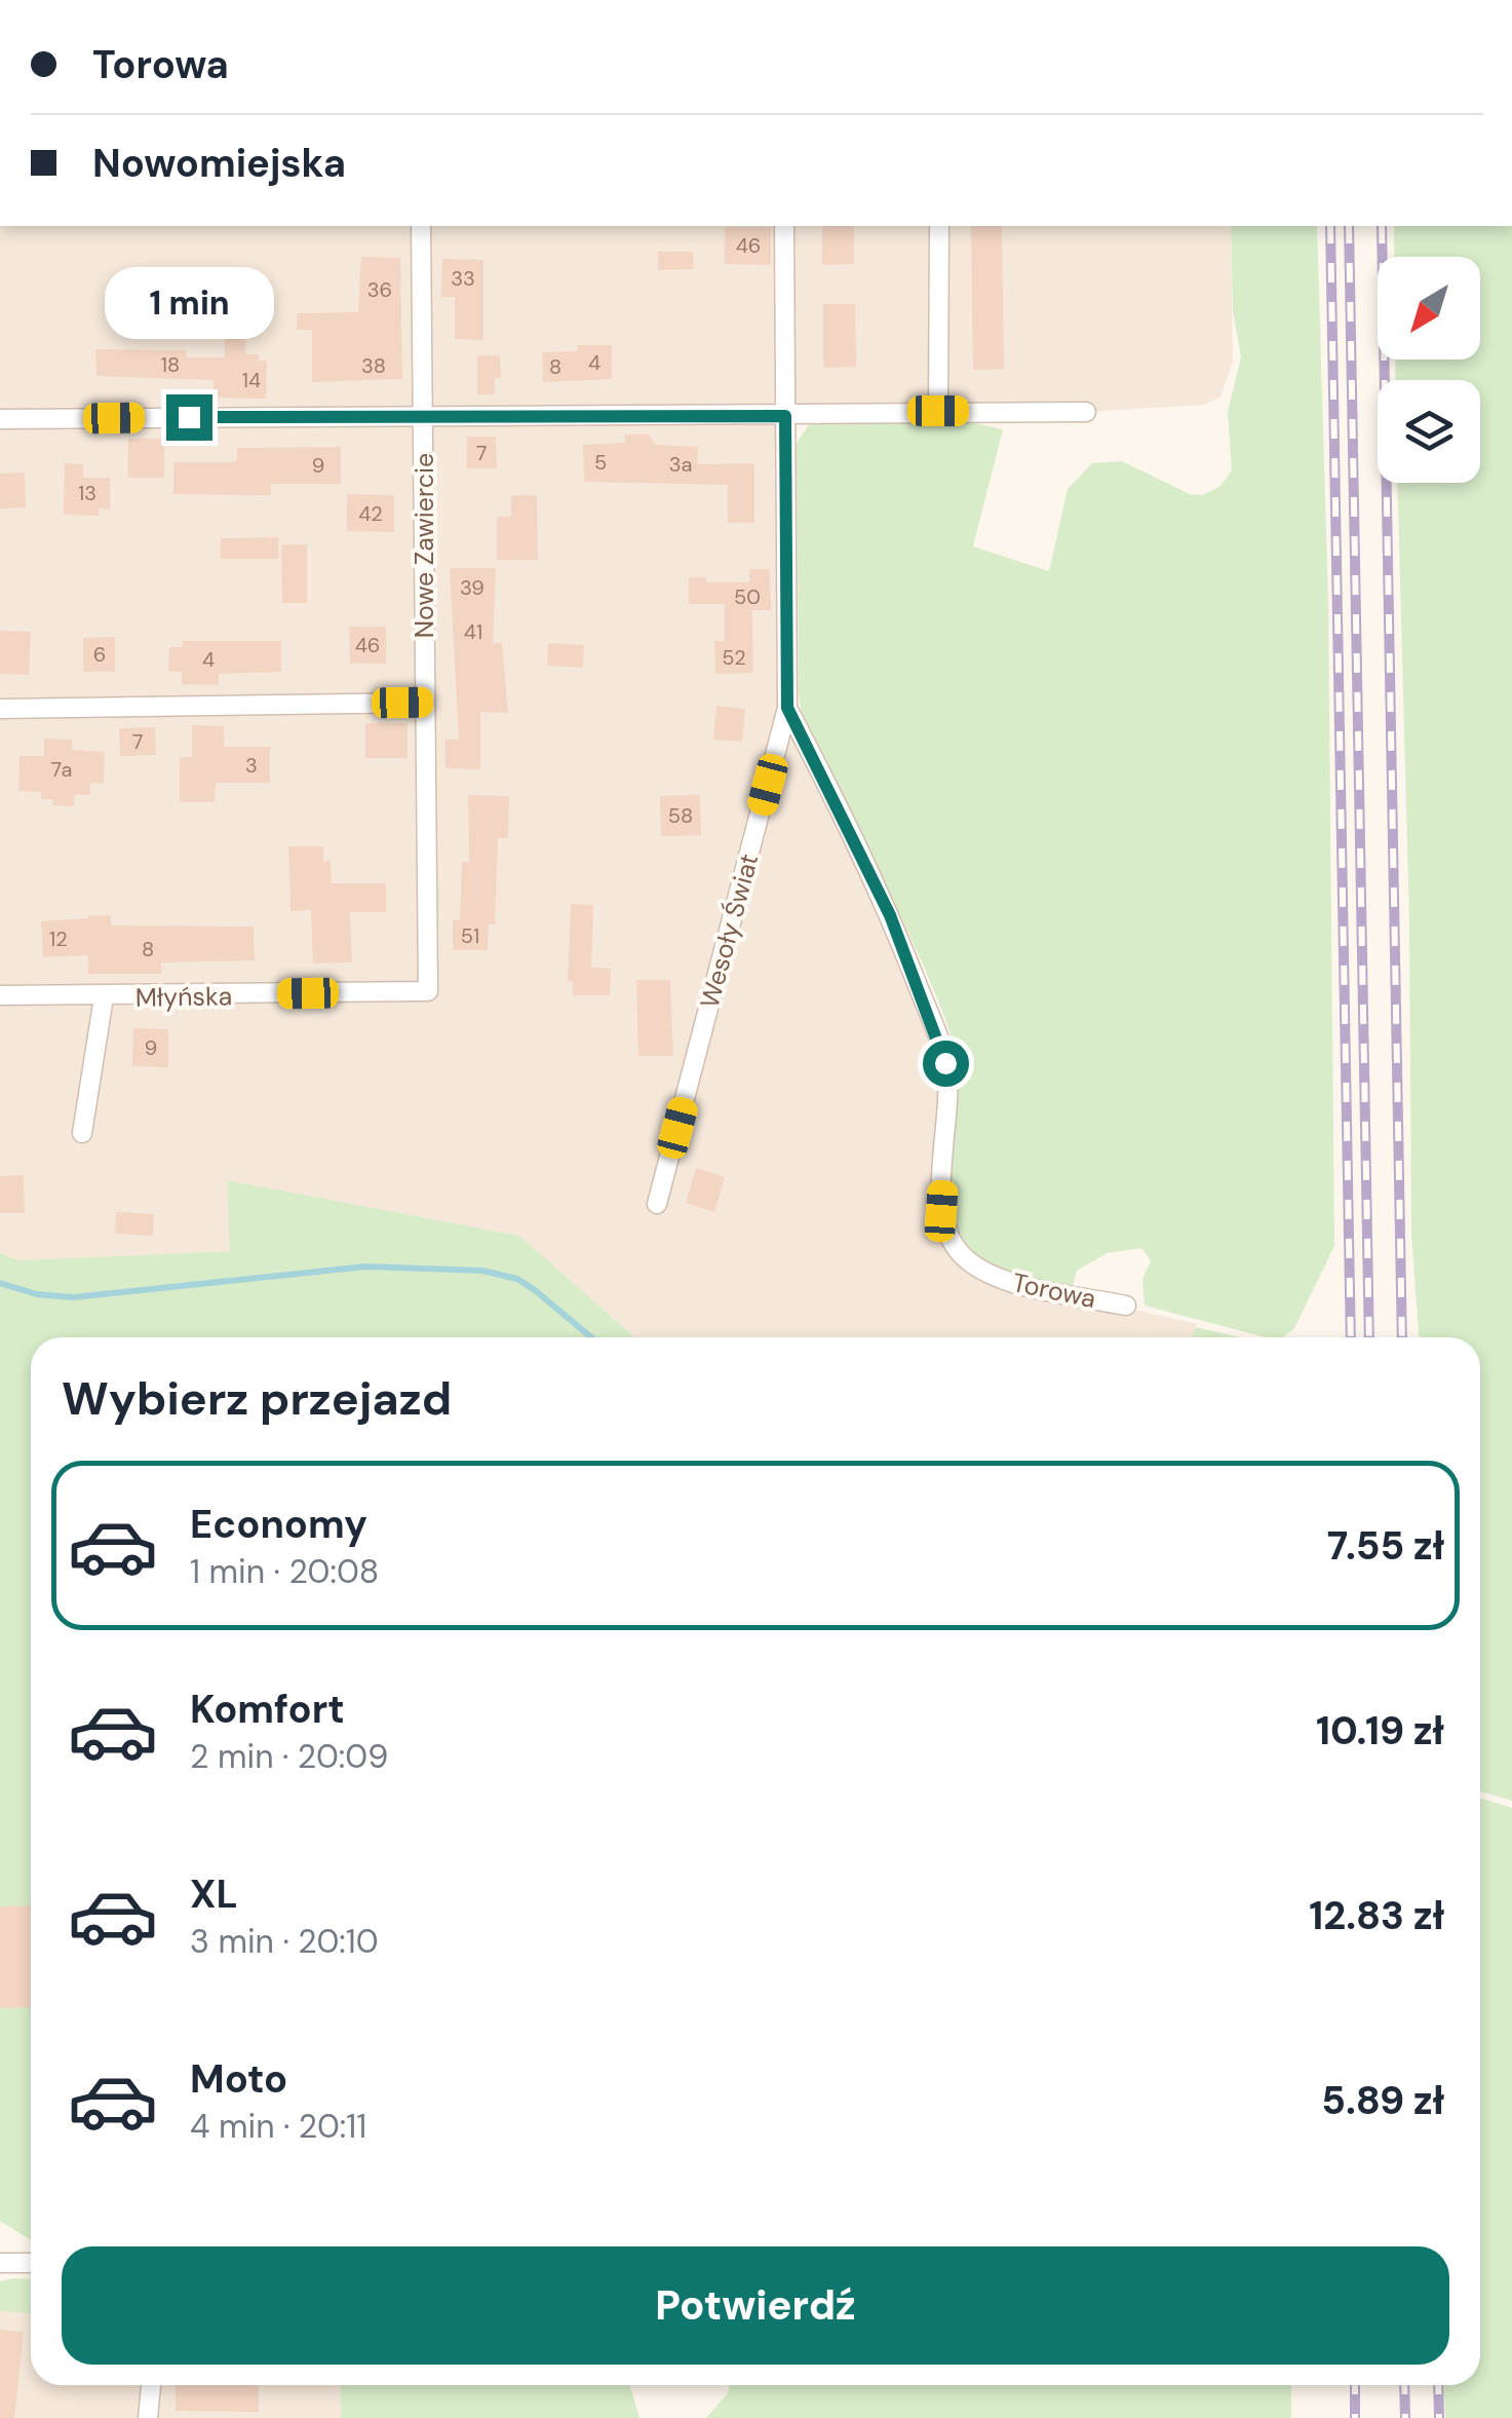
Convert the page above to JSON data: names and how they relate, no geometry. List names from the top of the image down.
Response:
{
  "streets": {
    "street": [
      "Nowe Zawiercie",
      "Wesoły Świat",
      "Młyńska",
      "Torowa"
    ]
  },
  "crossings": [
    ["Nowe Zawiercie", "Młyńska"],
    ["Wesoły Świat", "Torowa"]
  ],
  "house_numbers": [
    "46",
    "33",
    "36",
    "4",
    "18",
    "38",
    "8",
    "14",
    "7",
    "5",
    "3a",
    "9",
    "13",
    "42",
    "39",
    "50",
    "41",
    "46",
    "6",
    "52",
    "4",
    "7",
    "3",
    "7a",
    "58",
    "51",
    "12",
    "8",
    "9"
  ],
  "north": "bottom left",
  "page": {
    "banner": ["Torowa", "Nowomiejska"],
    "bubble": "1 min",
    "heading": "Wybierz przejazd",
    "list": [
      {
        "name": "Economy",
        "note": "1 min · 20:08",
        "value": "7.55 zł"
      },
      {
        "name": "Komfort",
        "note": "2 min · 20:09",
        "value": "10.19 zł"
      },
      {
        "name": "XL",
        "note": "3 min · 20:10",
        "value": "12.83 zł"
      },
      {
        "name": "Moto",
        "note": "4 min · 20:11",
        "value": "5.89 zł"
      }
    ],
    "buttons": "Potwierdź"
  }
}
